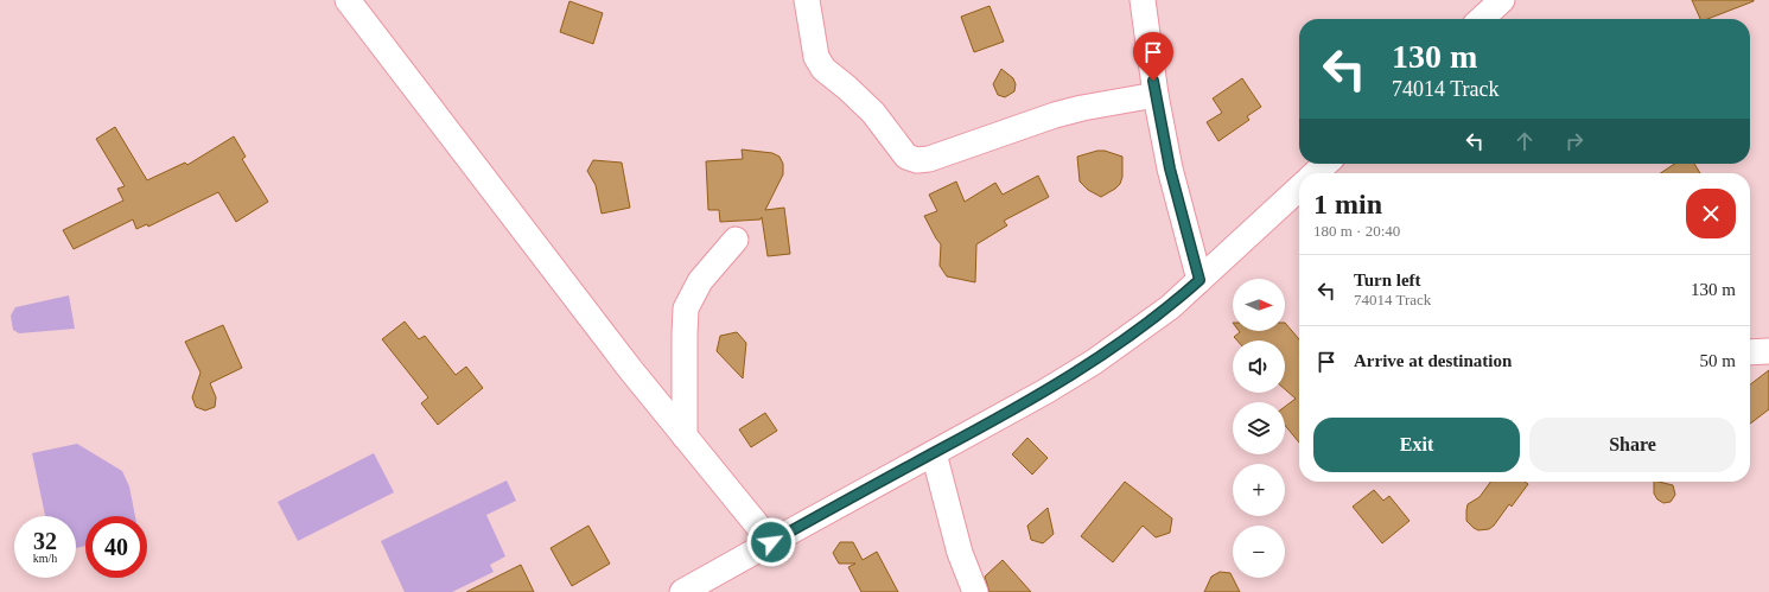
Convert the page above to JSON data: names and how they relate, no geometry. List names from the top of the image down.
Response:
{
  "north": "right",
  "page": {
    "turn": ["130 m", "74014 Track"],
    "heading": ["1 min", "180 m · 20:40"],
    "list": [
      {
        "name": "Turn left",
        "note": "74014 Track",
        "value": "130 m"
      },
      {
        "name": "Arrive at destination",
        "value": "50 m"
      }
    ],
    "map_buttons": ["+", "−"],
    "buttons": ["Exit", "Share"],
    "speed": "32 km/h",
    "limit": "40"
  }
}
